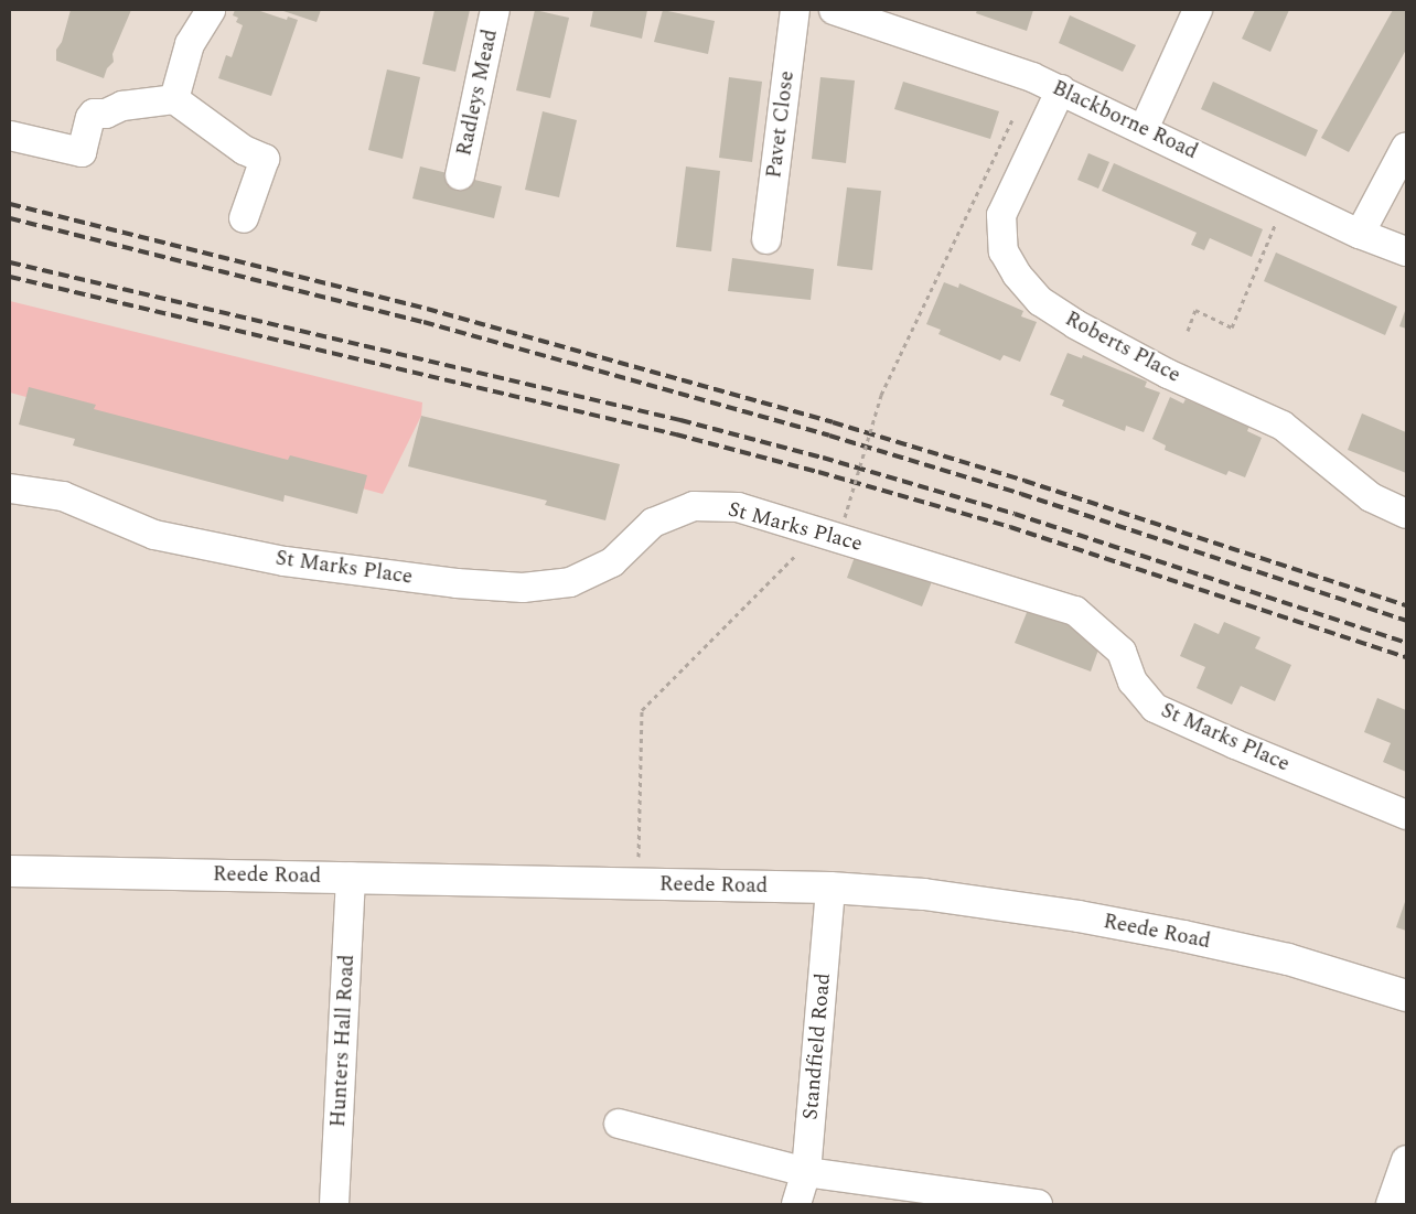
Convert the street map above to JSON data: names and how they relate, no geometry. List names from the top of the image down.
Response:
{
  "streets": {
    "street": [
      "Radleys Mead",
      "Blackborne Road",
      "Pavet Close",
      "Roberts Place",
      "St Marks Place",
      "Reede Road",
      "Hunters Hall Road",
      "Standfield Road"
    ]
  },
  "crossings": [
    ["Blackborne Road", "Roberts Place"],
    ["Reede Road", "Hunters Hall Road"],
    ["Reede Road", "Standfield Road"]
  ]
}
